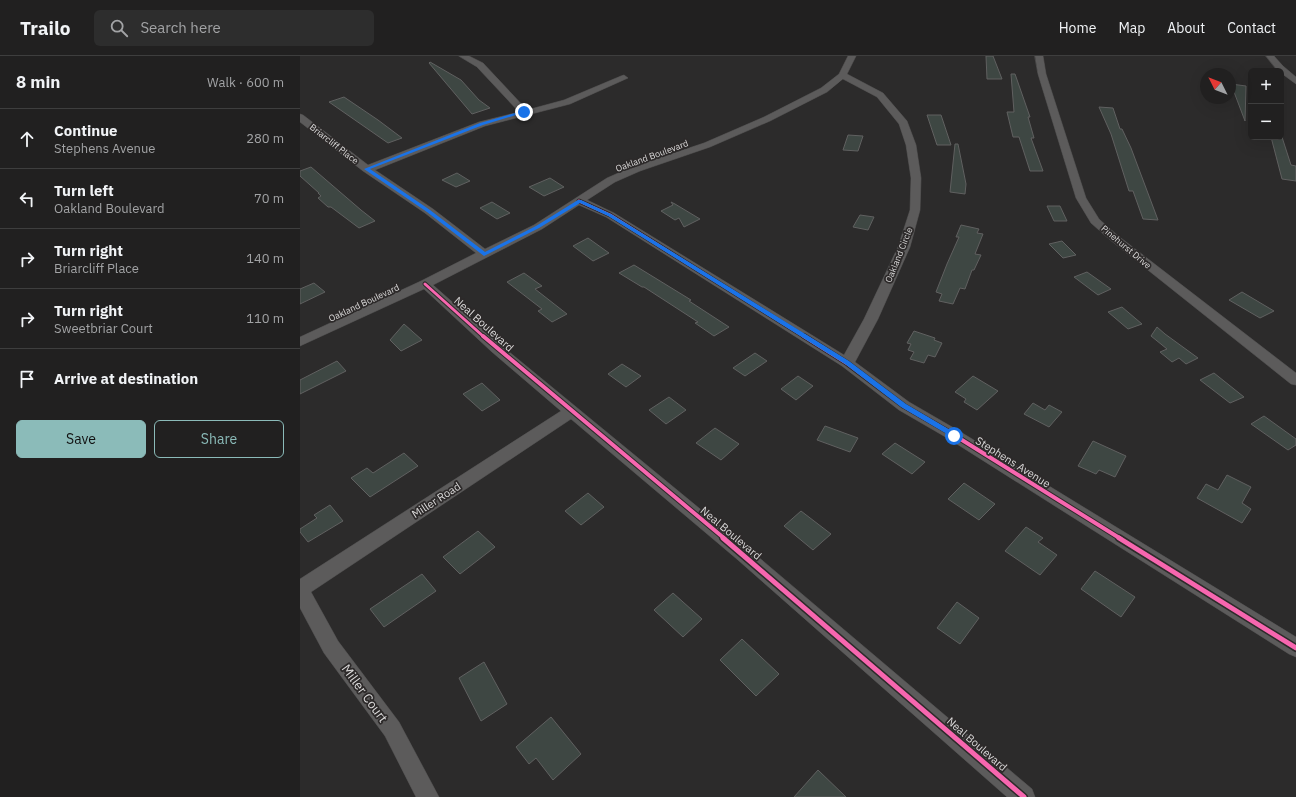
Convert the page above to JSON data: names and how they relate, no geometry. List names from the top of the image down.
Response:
{
  "streets": {
    "street": [
      "Briarcliff Place",
      "Oakland Boulevard",
      "Pinehurst Drive",
      "Oakland Circle",
      "Neal Boulevard",
      "Stephens Avenue",
      "Miller Road",
      "Miller Court"
    ]
  },
  "crossings": [
    ["Briarcliff Place", "Oakland Boulevard"],
    ["Oakland Boulevard", "Oakland Circle"],
    ["Oakland Boulevard", "Neal Boulevard"],
    ["Oakland Boulevard", "Stephens Avenue"],
    ["Oakland Circle", "Stephens Avenue"],
    ["Neal Boulevard", "Miller Road"],
    ["Miller Road", "Miller Court"]
  ],
  "north": "top left",
  "page": {
    "header": "Trailo",
    "search": "Search here",
    "nav": [
      "Home",
      "Map",
      "About",
      "Contact"
    ],
    "heading": ["8 min", "Walk · 600 m"],
    "map_buttons": ["+", "−"],
    "list": [
      ["Continue", "Stephens Avenue", "280 m"],
      ["Turn left", "Oakland Boulevard", "70 m"],
      ["Turn right", "Briarcliff Place", "140 m"],
      ["Turn right", "Sweetbriar Court", "110 m"],
      "Arrive at destination"
    ],
    "buttons": ["Save", "Share"]
  }
}
